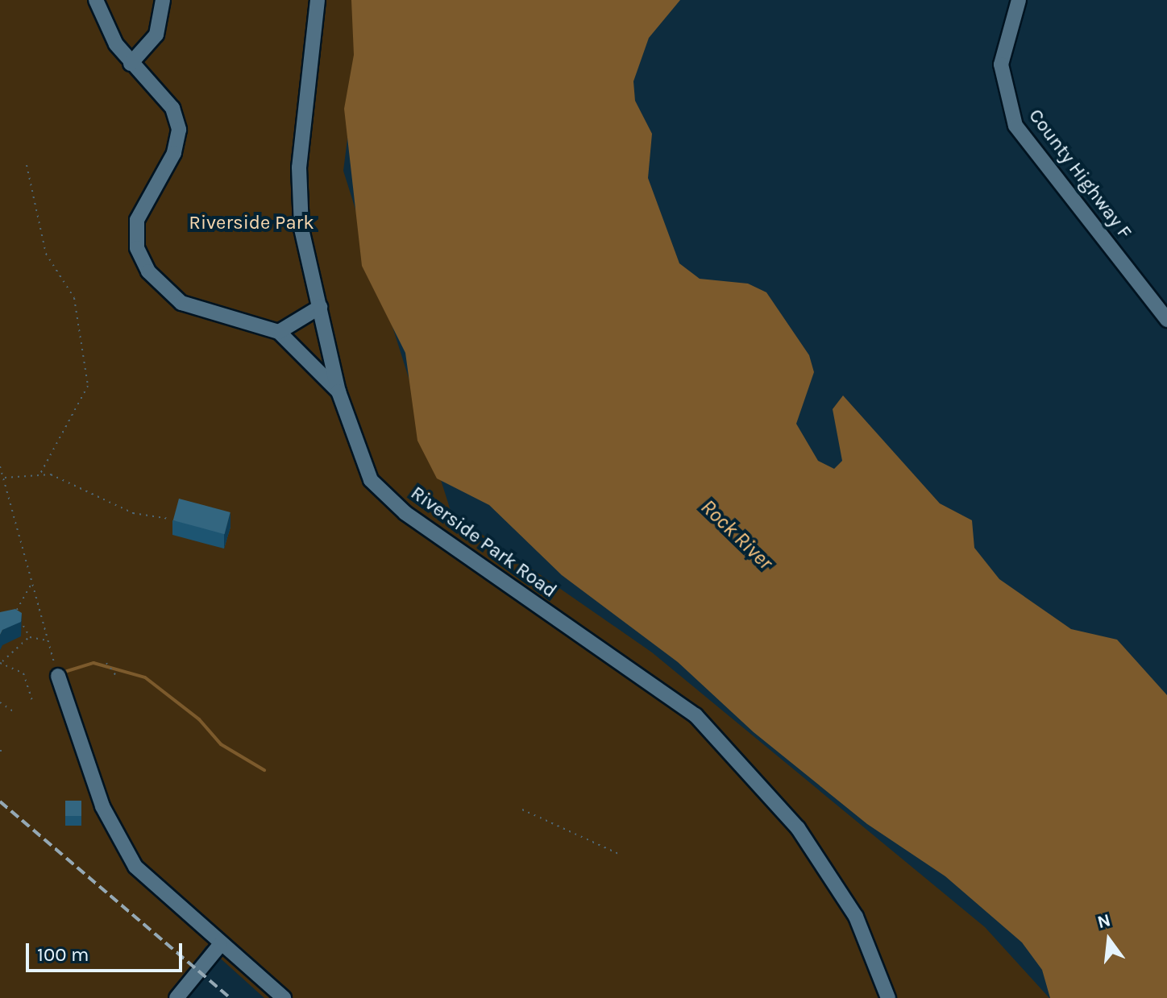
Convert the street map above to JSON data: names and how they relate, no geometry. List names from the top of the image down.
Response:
{
  "streets": {
    "street": ["County Highway F", "Riverside Park Road"]
  },
  "water": ["Rock River"],
  "parks": ["Riverside Park"],
  "scale_bar": "100 m",
  "north": "top"
}
